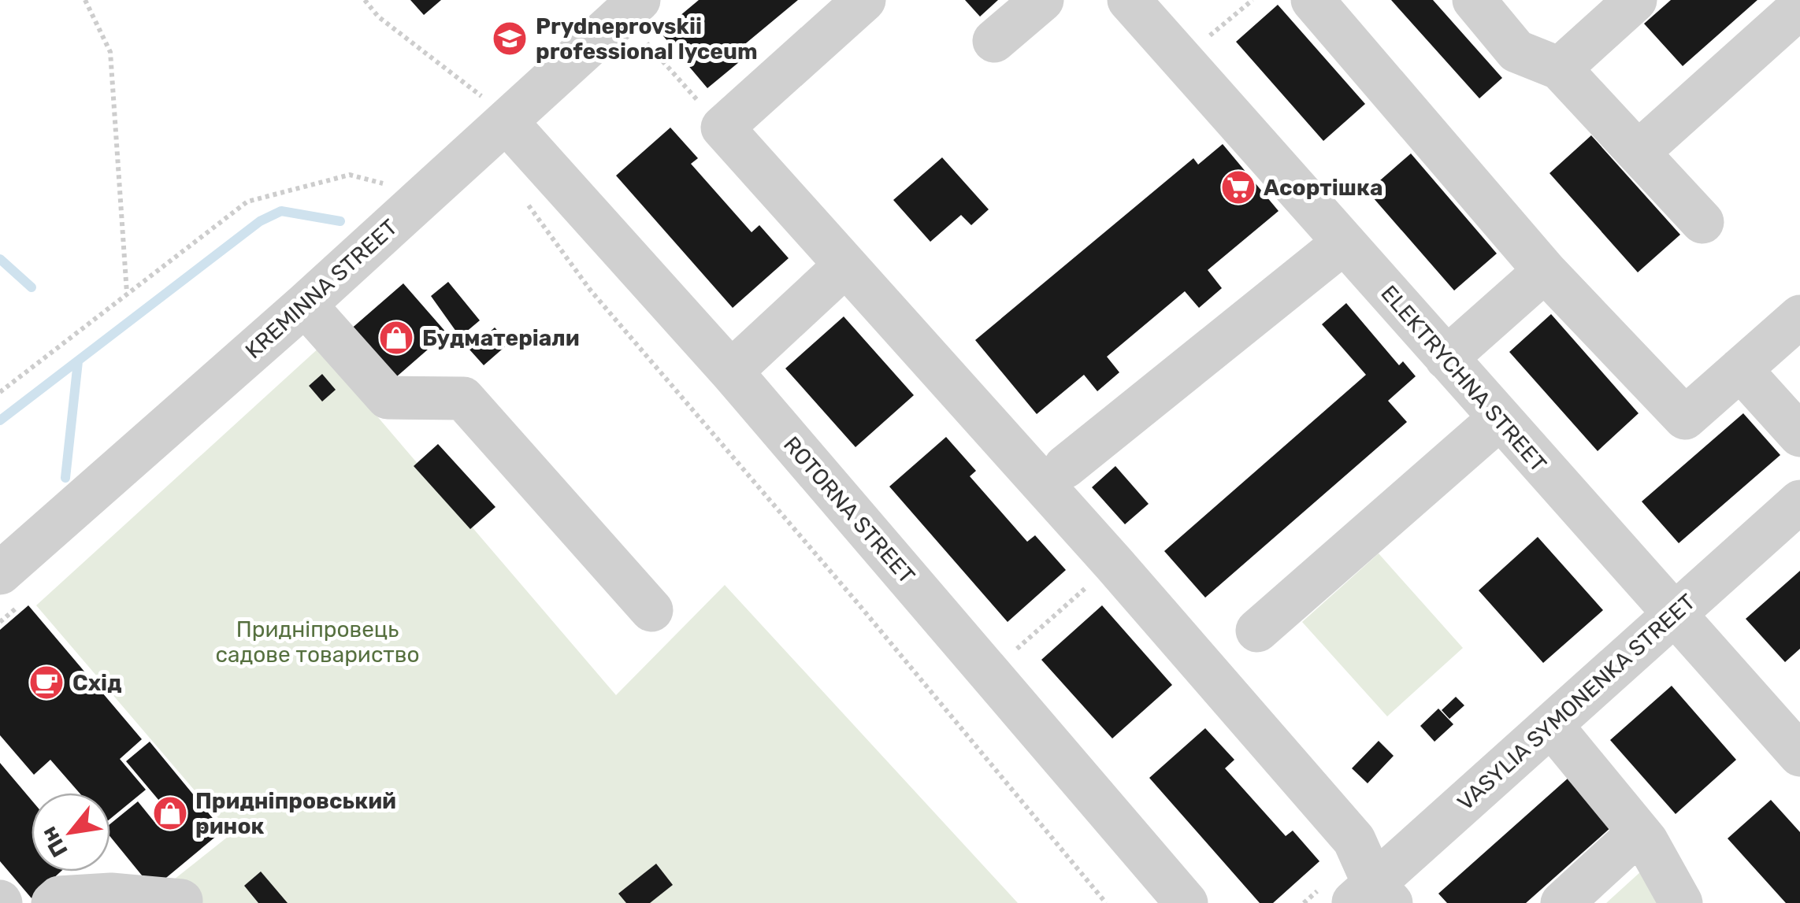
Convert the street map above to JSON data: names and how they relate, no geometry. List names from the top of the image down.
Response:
{
  "streets": {
    "street": [
      "KREMINNA STREET",
      "ELEKTRYCHNA STREET",
      "ROTORNA STREET",
      "VASYLIA SYMONENKA STREET"
    ]
  },
  "crossings": [
    ["KREMINNA STREET", "ROTORNA STREET"],
    ["ELEKTRYCHNA STREET", "VASYLIA SYMONENKA STREET"]
  ],
  "parks": ["Придніпровець садове товариство"],
  "places": {
    "school or university": ["Prydneprovskii professional lyceum"],
    "supermarket": ["Асортішка"],
    "shop": ["Будматеріали", "Придніпровський ринок"],
    "cafe": ["Схід"]
  },
  "north": "bottom left"
}
